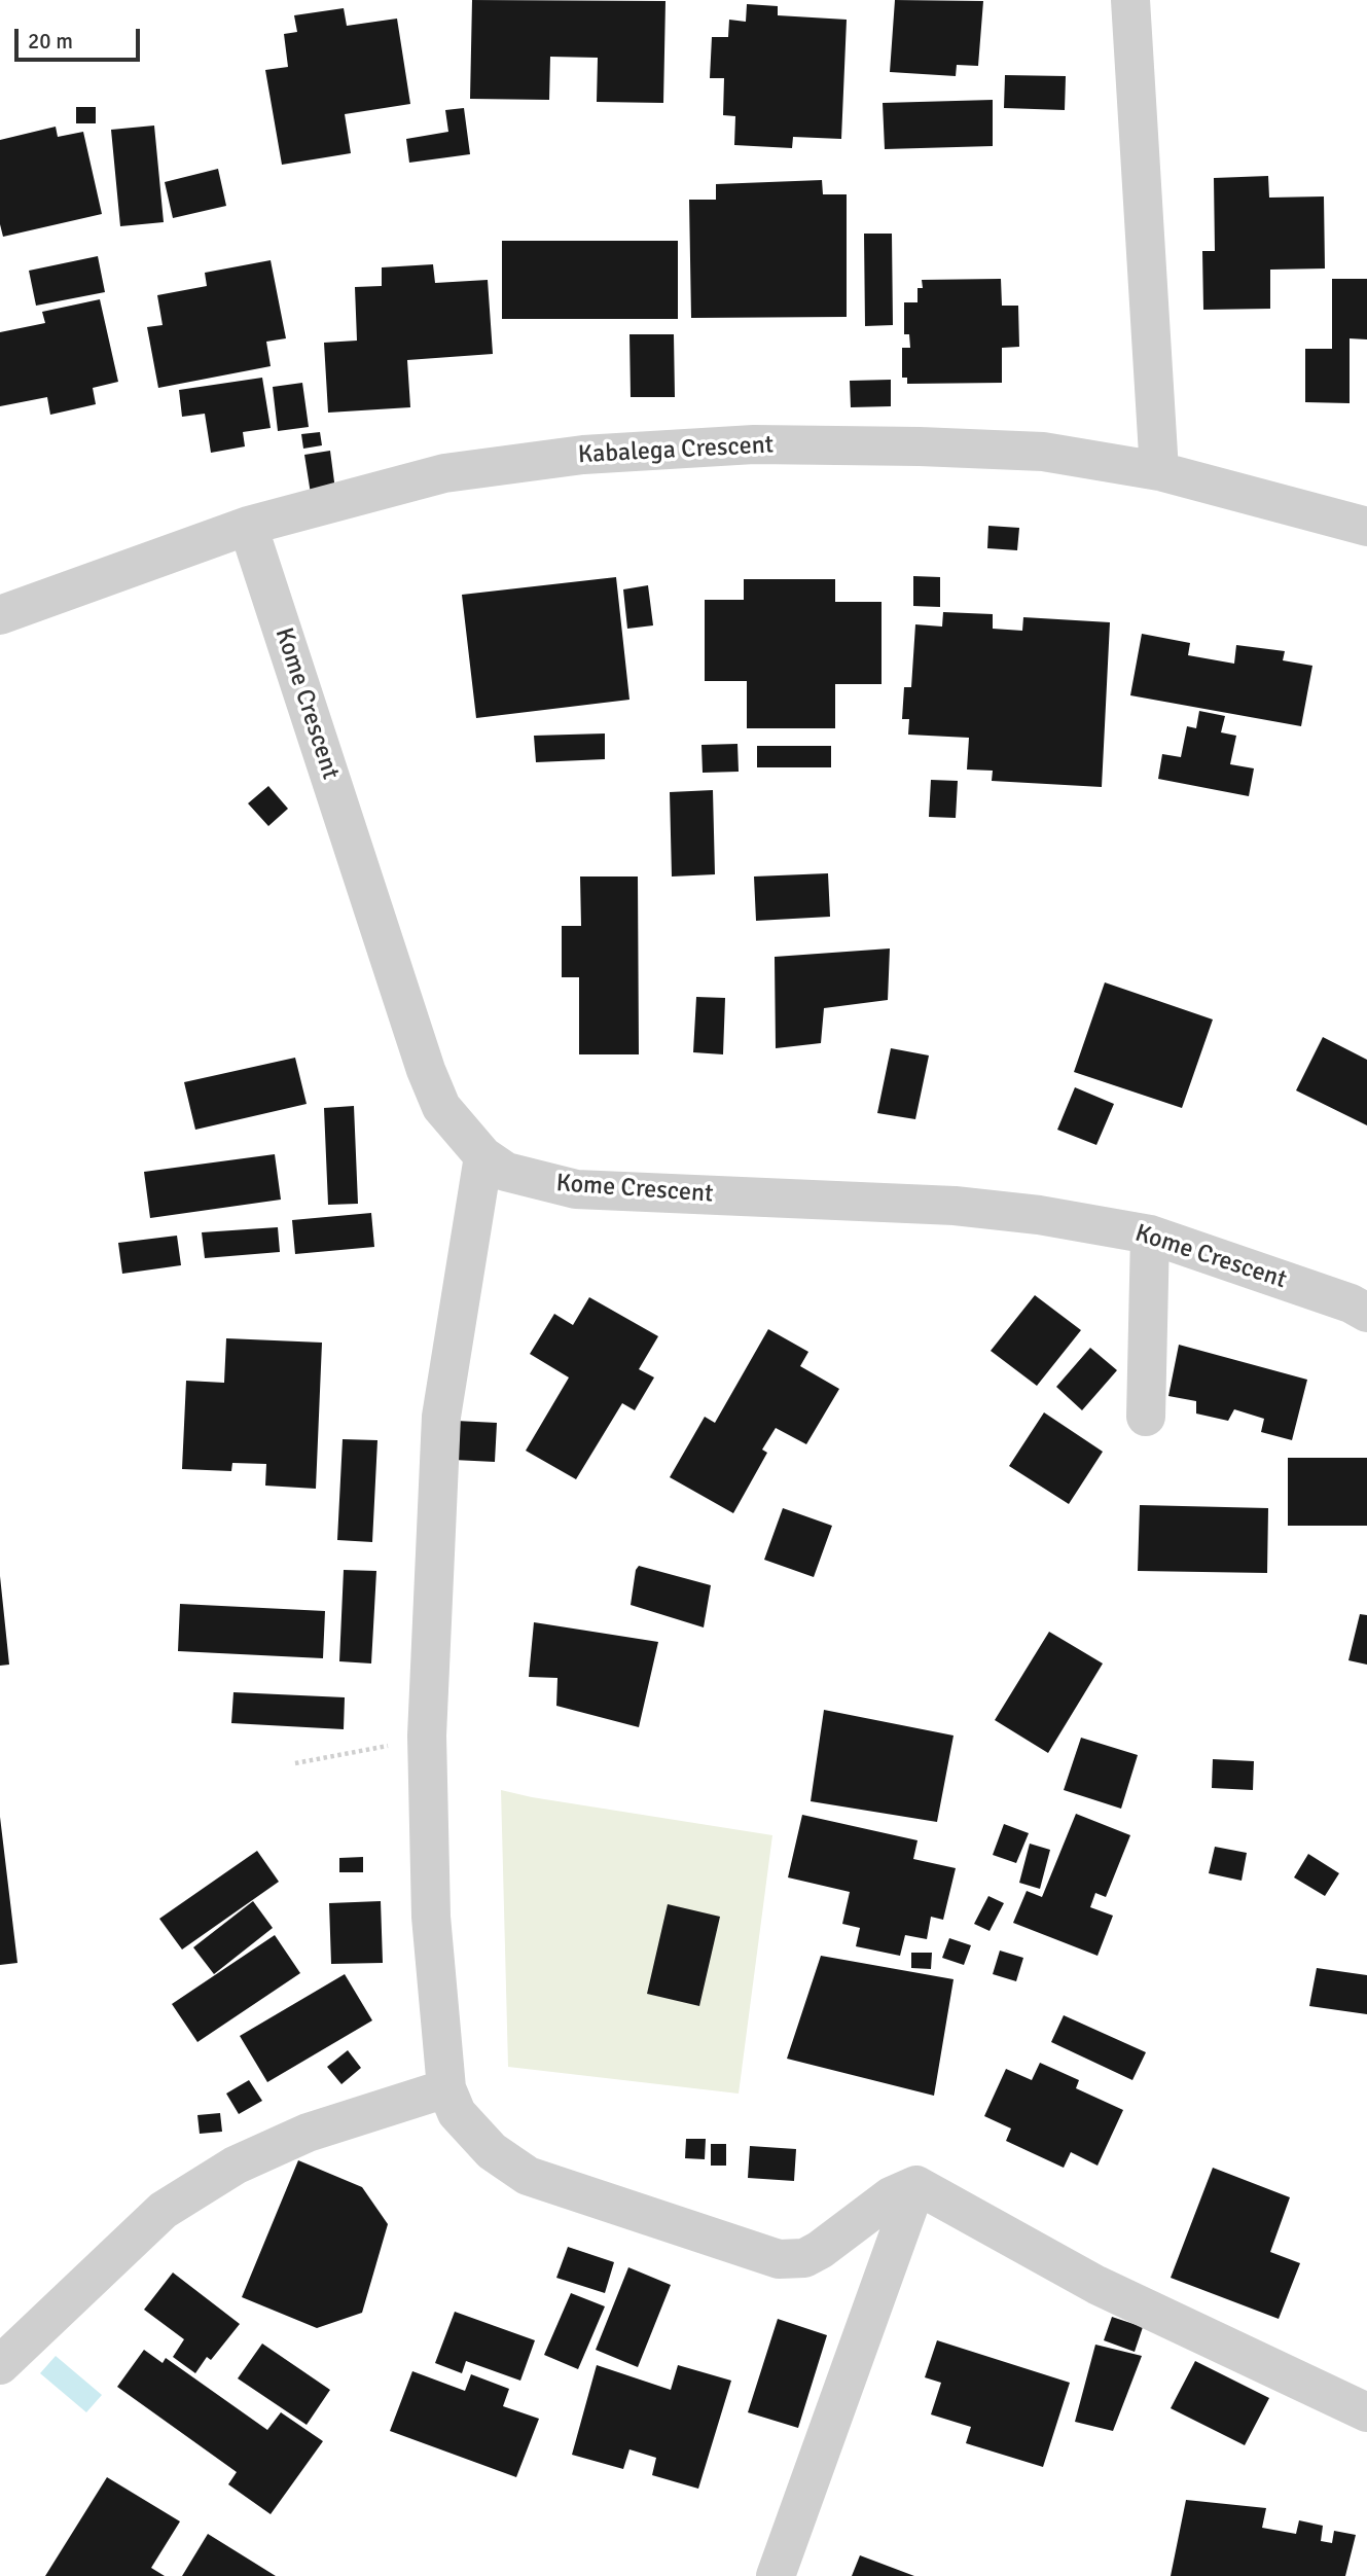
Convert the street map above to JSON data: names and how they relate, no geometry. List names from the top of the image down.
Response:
{
  "streets": {
    "street": ["Kabalega Crescent", "Kome Crescent"]
  },
  "crossings": [
    ["Kabalega Crescent", "Kome Crescent"]
  ],
  "scale_bar": "20 m"
}
